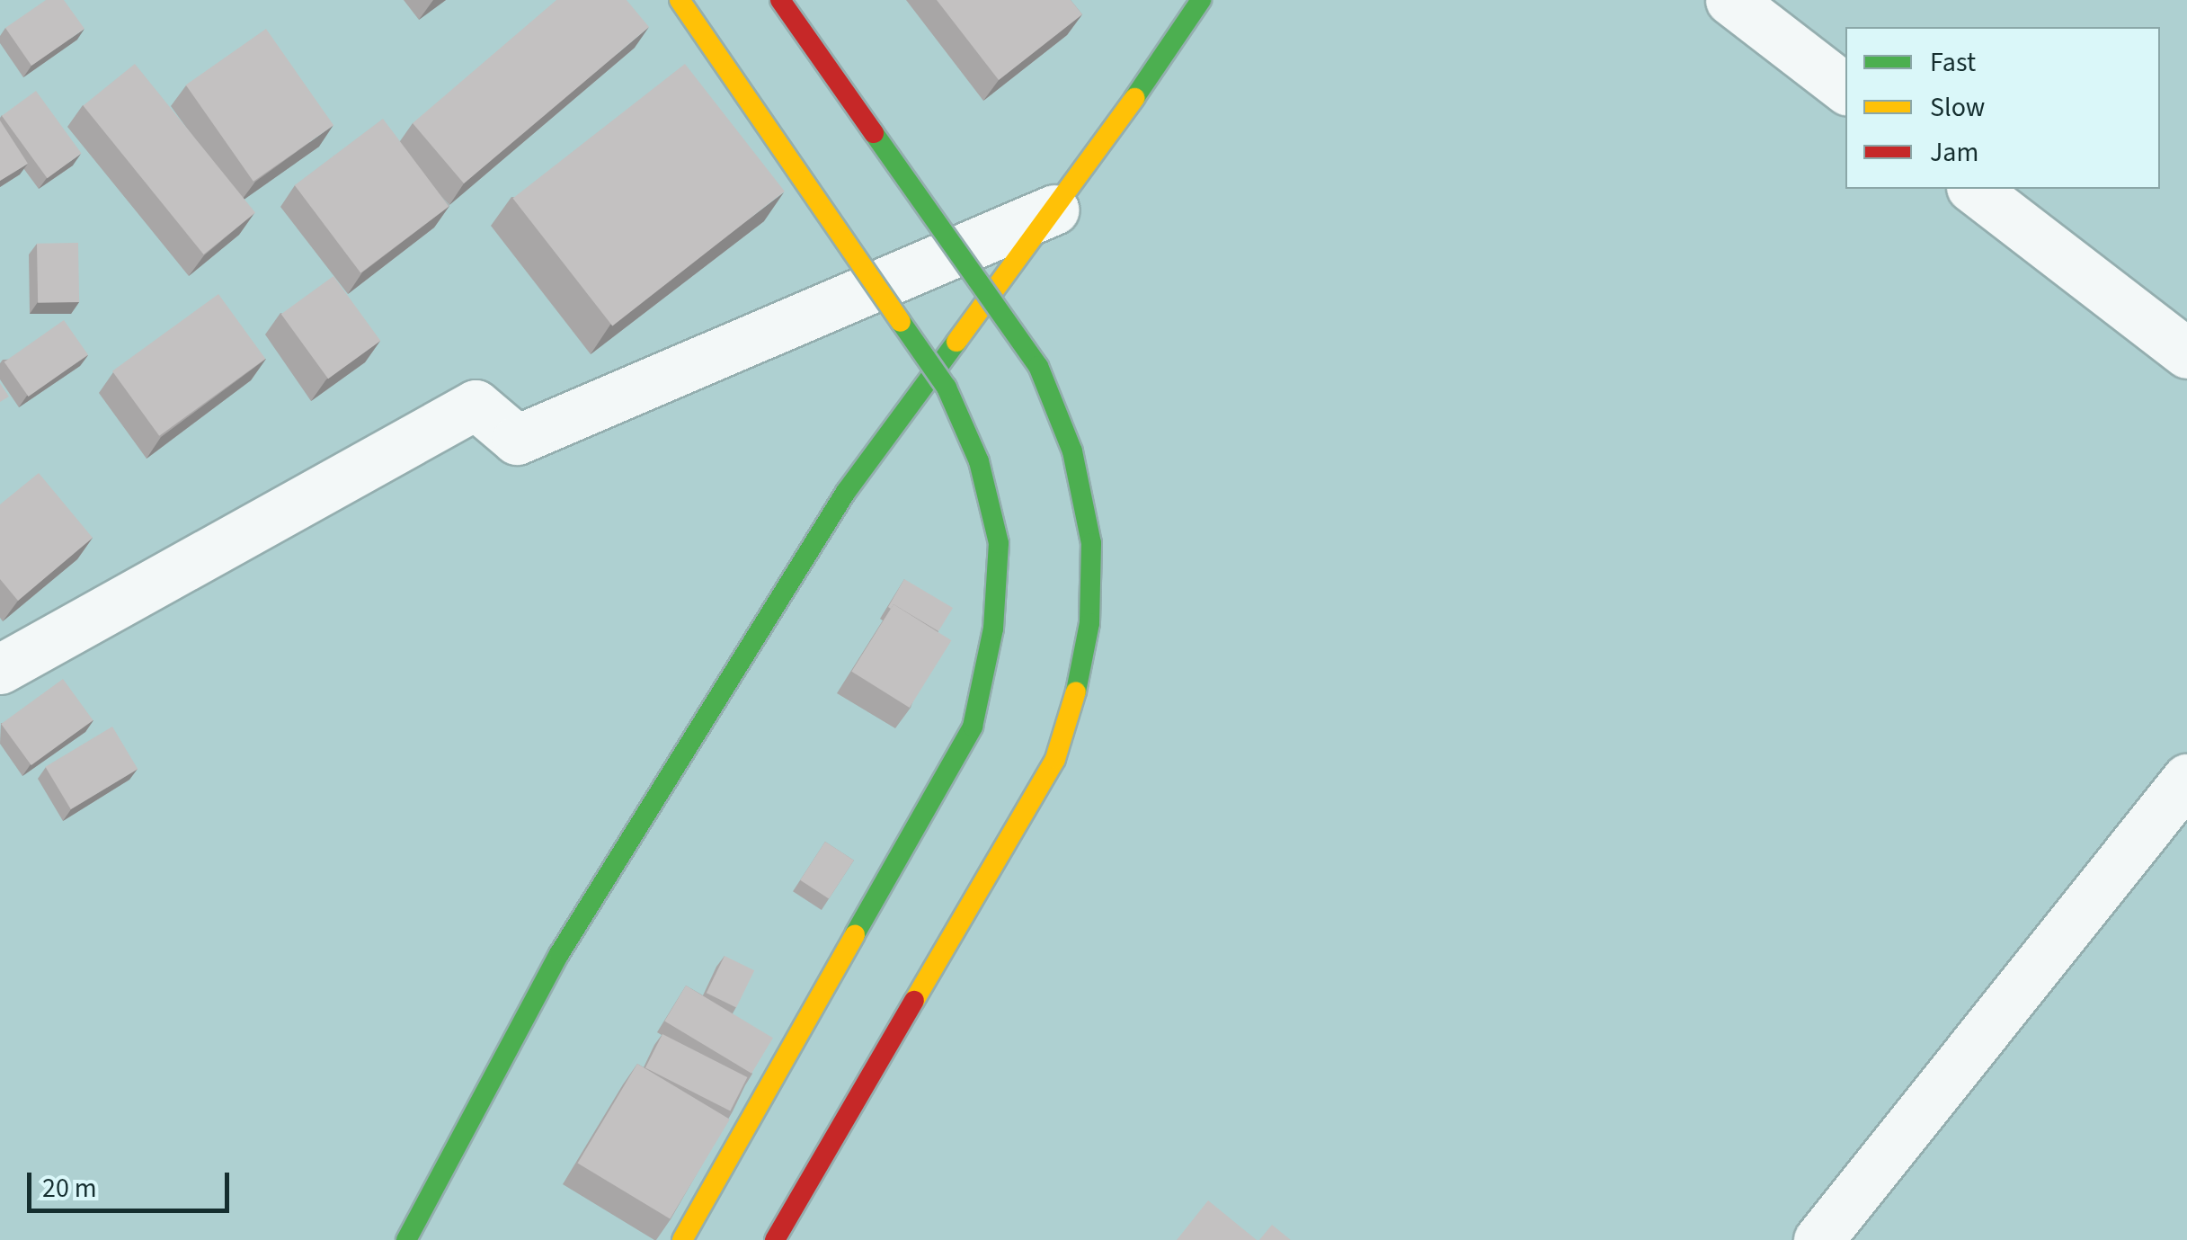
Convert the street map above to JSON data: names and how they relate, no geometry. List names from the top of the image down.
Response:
{
  "legend": ["Fast", "Slow", "Jam"],
  "scale_bar": "20 m"
}
